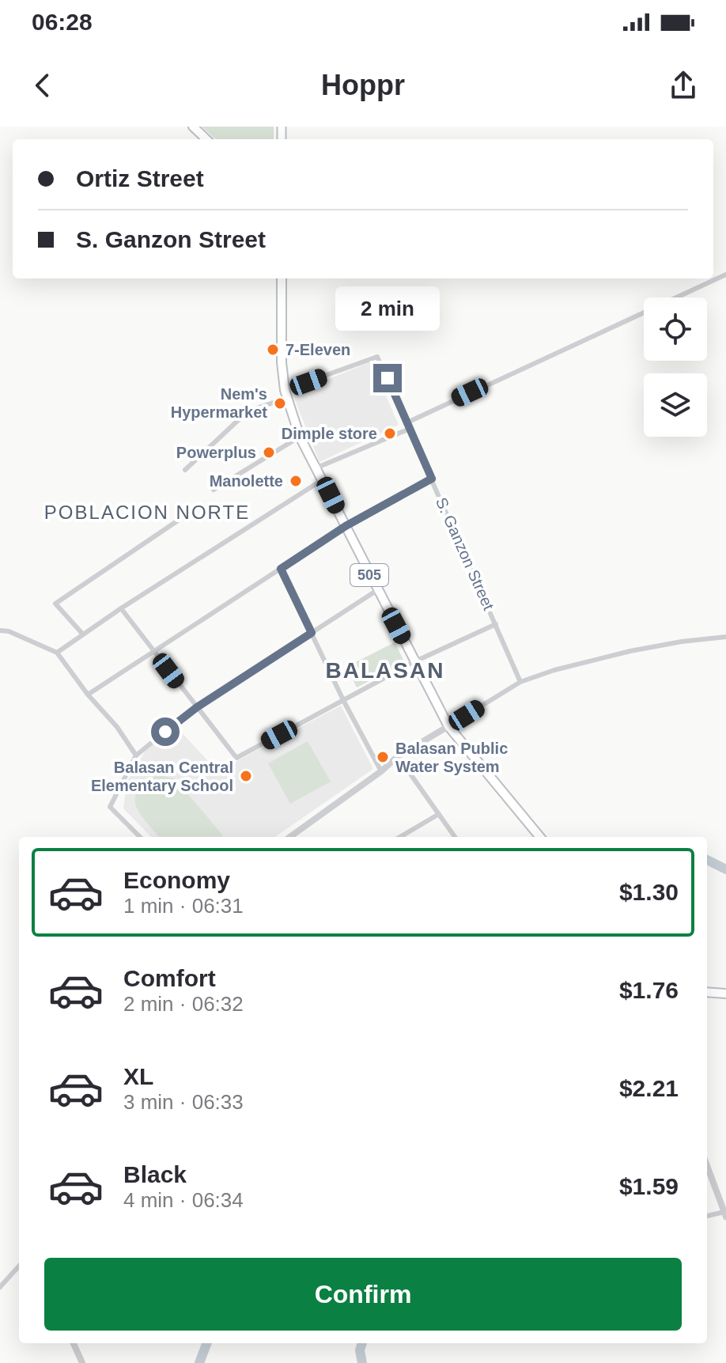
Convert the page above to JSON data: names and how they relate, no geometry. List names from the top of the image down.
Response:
{
  "streets": {
    "main road": ["505"],
    "street": ["S. Ganzon Street"]
  },
  "crossings": [
    ["S. Ganzon Street", "505"]
  ],
  "districts": ["POBLACION NORTE", "BALASAN"],
  "places": [
    "7-Eleven",
    "Nem's Hypermarket",
    "Dimple store",
    "Powerplus",
    "Manolette",
    "Balasan Public Water System",
    "Balasan Central Elementary School"
  ],
  "page": {
    "status": "06:28",
    "header": "Hoppr",
    "banner": ["Ortiz Street", "S. Ganzon Street"],
    "bubble": "2 min",
    "list": [
      {
        "name": "Economy",
        "note": "1 min · 06:31",
        "value": "$1.30"
      },
      {
        "name": "Comfort",
        "note": "2 min · 06:32",
        "value": "$1.76"
      },
      {
        "name": "XL",
        "note": "3 min · 06:33",
        "value": "$2.21"
      },
      {
        "name": "Black",
        "note": "4 min · 06:34",
        "value": "$1.59"
      }
    ],
    "buttons": "Confirm"
  }
}
